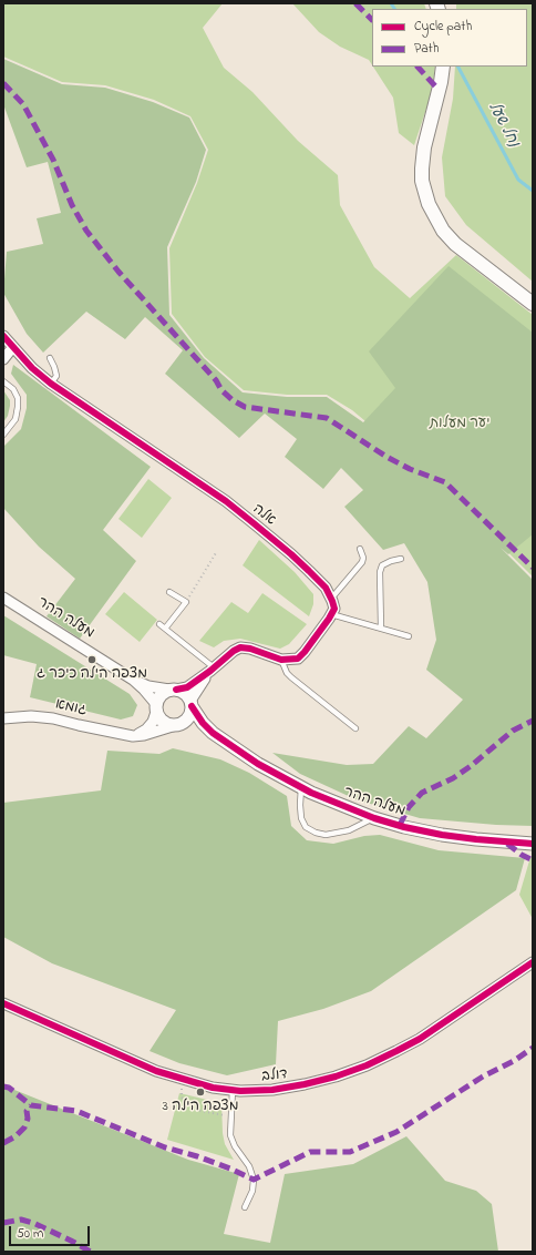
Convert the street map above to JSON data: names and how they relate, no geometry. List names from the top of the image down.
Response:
{
  "streets": {
    "street": [
      "אלה",
      "מעלה ההר",
      "גומא",
      "דולב"
    ]
  },
  "water": ["נחל שעל"],
  "parks": ["יער מעלות"],
  "places": ["מצפה הילה כיכר ג", "מצפה הילה 3"],
  "legend": ["Cycle path", "Path"],
  "scale_bar": "50 m"
}
